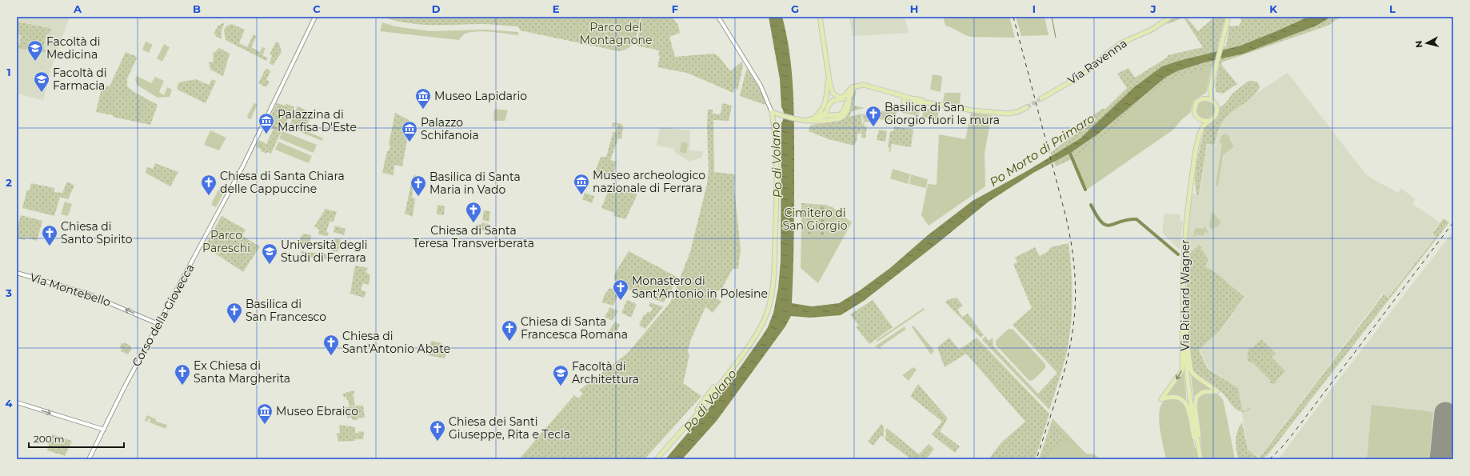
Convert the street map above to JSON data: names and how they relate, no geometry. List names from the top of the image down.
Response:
{
  "streets": {
    "main road": ["Via Ravenna", "Via Richard Wagner"],
    "street": ["Via Montebello", "Corso della Giovecca"]
  },
  "crossings": [
    ["Via Montebello", "Corso della Giovecca"]
  ],
  "one_way": ["Via Montebello"],
  "water": ["Po Morto di Primaro", "Po di Volano"],
  "parks": ["Parco del Montagnone", "Cimitero di San Giorgio", "Parco Pareschi"],
  "places": {
    "school or university": [
      "Facoltà di Medicina",
      "Facoltà di Farmacia",
      "Università degli Studi di Ferrara",
      "Facoltà di Architettura"
    ],
    "museum": [
      "Museo Lapidario",
      "Palazzina di Marfisa D'Este",
      "Palazzo Schifanoia",
      "Museo archeologico nazionale di Ferrara",
      "Museo Ebraico"
    ],
    "church": [
      "Basilica di San Giorgio fuori le mura",
      "Chiesa di Santa Chiara delle Cappuccine",
      "Basilica di Santa Maria in Vado",
      "Chiesa di Santa Teresa Transverberata",
      "Chiesa di Santo Spirito",
      "Monastero di Sant'Antonio in Polesine",
      "Basilica di San Francesco",
      "Chiesa di Santa Francesca Romana",
      "Chiesa di Sant'Antonio Abate",
      "Ex Chiesa di Santa Margherita",
      "Chiesa dei Santi Giuseppe, Rita e Tecla"
    ]
  },
  "scale_bar": "200 m",
  "north": "left",
  "grid": {
    "columns": [
      "A",
      "B",
      "C",
      "D",
      "E",
      "F",
      "G",
      "H",
      "I",
      "J",
      "K",
      "L"
    ],
    "rows": [
      "1",
      "2",
      "3",
      "4"
    ]
  }
}
